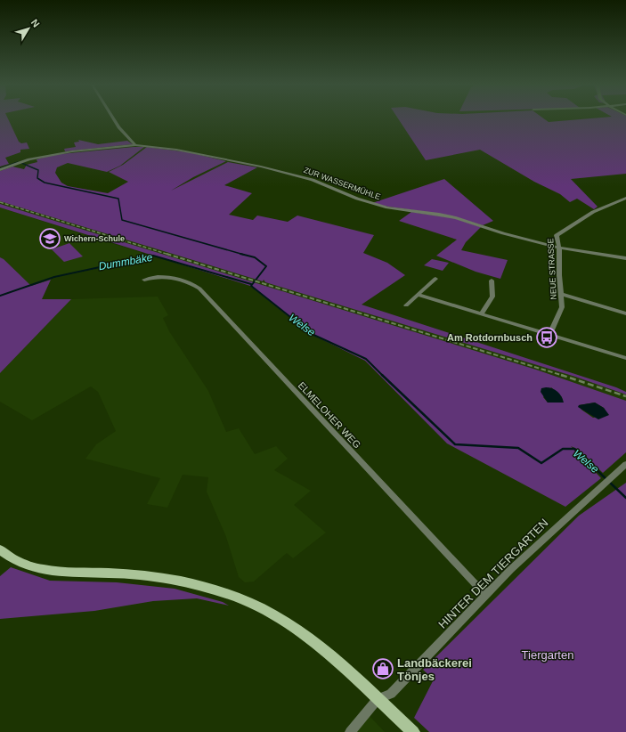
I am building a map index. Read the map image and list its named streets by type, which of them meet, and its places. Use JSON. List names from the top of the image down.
{
  "streets": {
    "street": [
      "ZUR WASSERMÜHLE",
      "NEUE STRASSE",
      "ELMELOHER WEG",
      "HINTER DEM TIERGARTEN"
    ]
  },
  "crossings": [
    ["ZUR WASSERMÜHLE", "NEUE STRASSE"],
    ["ELMELOHER WEG", "HINTER DEM TIERGARTEN"]
  ],
  "water": ["Dummbäke", "Welse"],
  "parks": ["Tiergarten"],
  "places": {
    "school or university": ["Wichern-Schule"],
    "bus stop": ["Am Rotdornbusch"],
    "shop": ["Landbäckerei Tönjes"]
  },
  "north": "top right"
}
